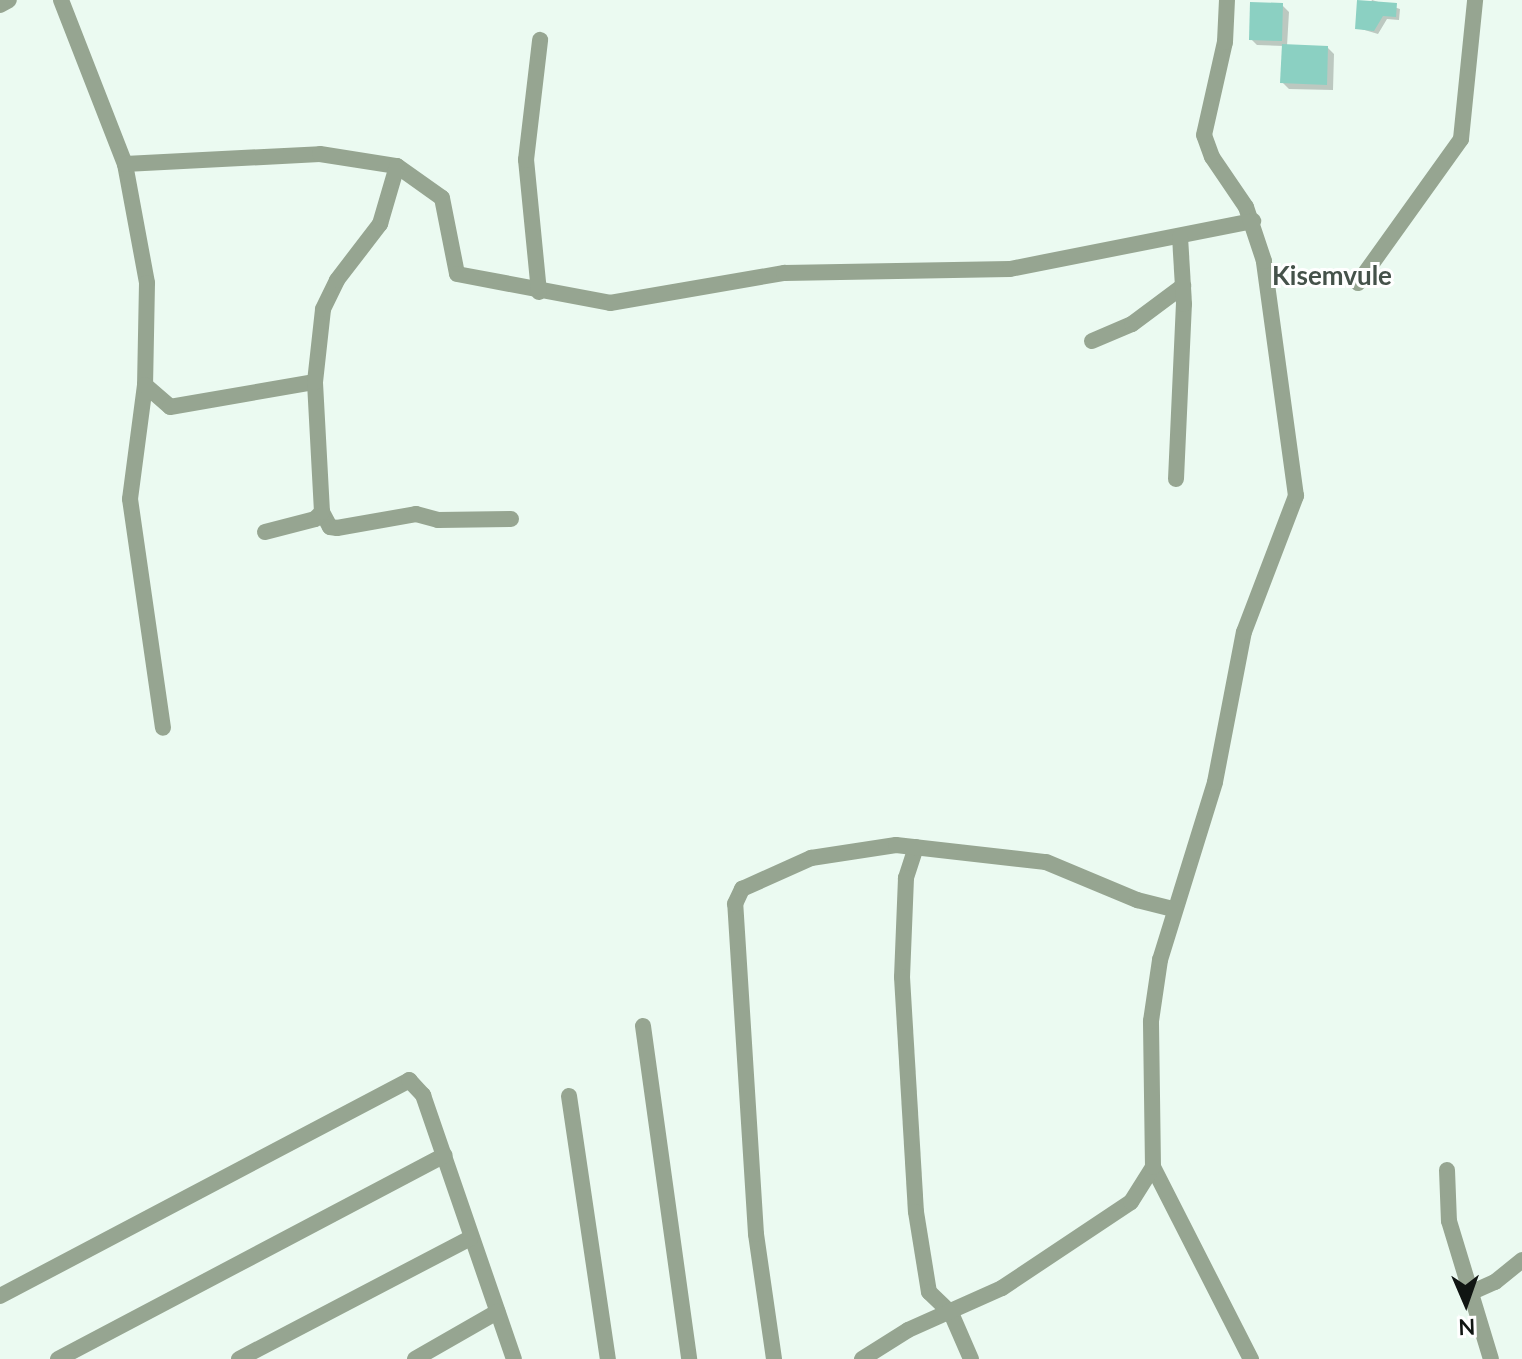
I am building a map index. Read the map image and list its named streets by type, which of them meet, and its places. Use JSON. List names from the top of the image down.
{
  "districts": ["Kisemvule"],
  "north": "bottom"
}
